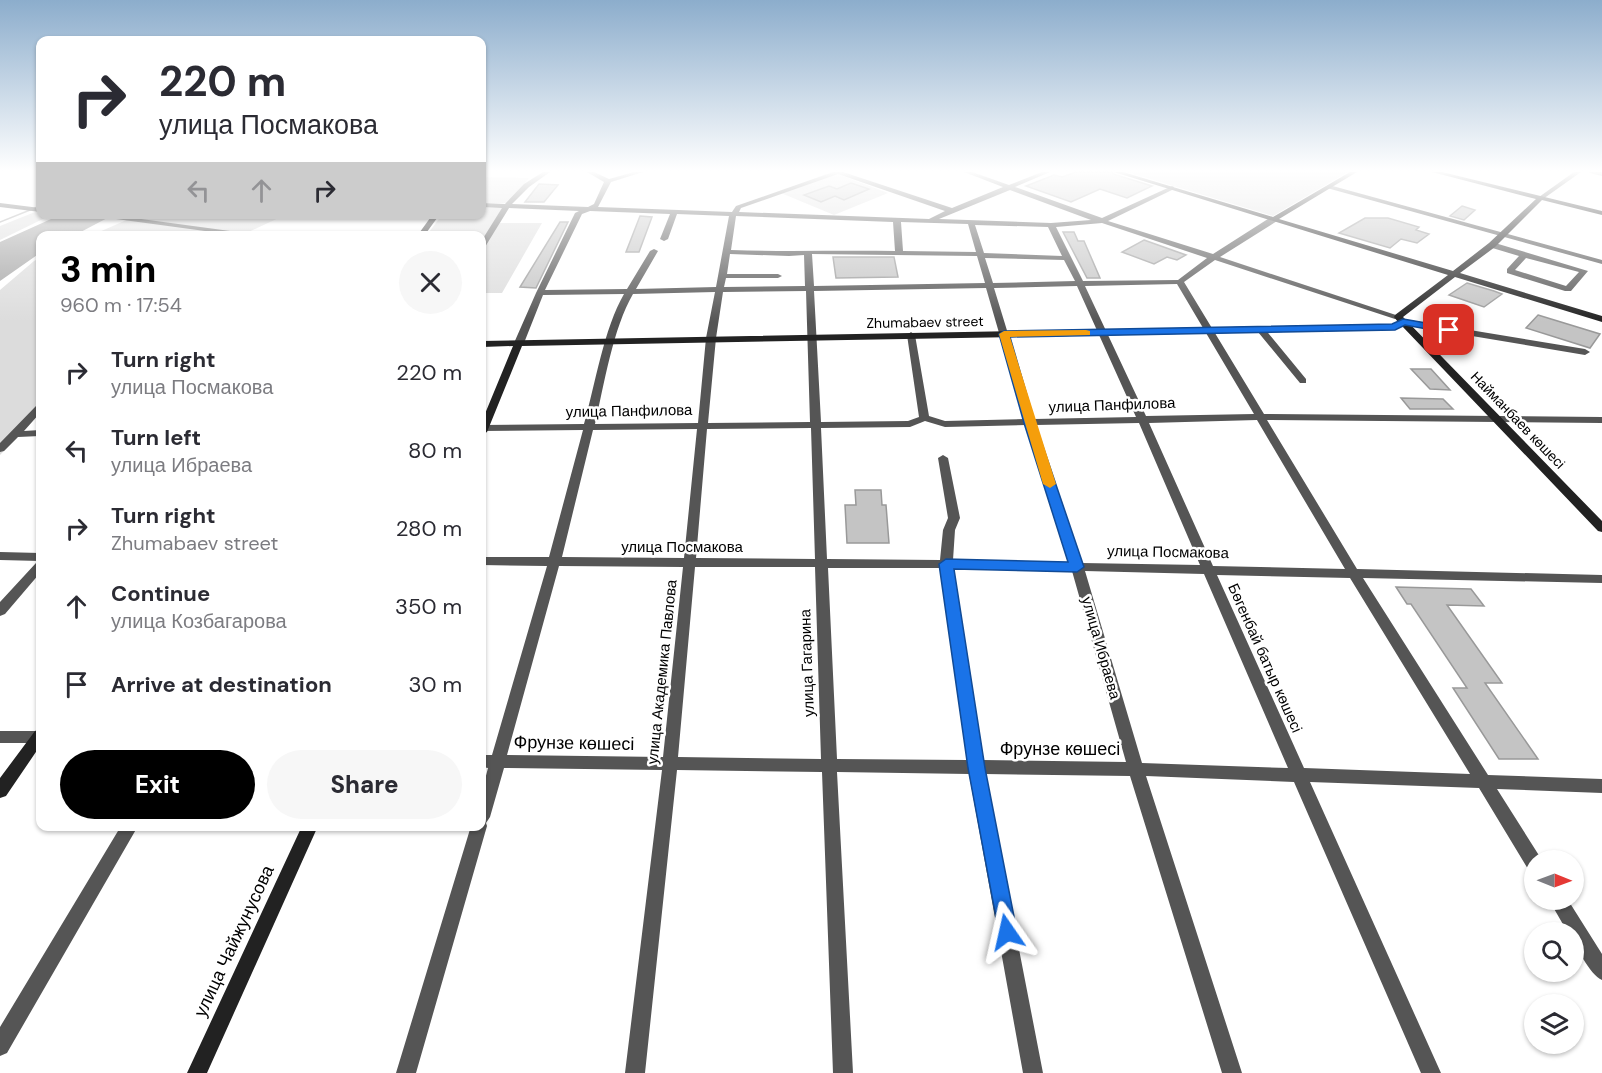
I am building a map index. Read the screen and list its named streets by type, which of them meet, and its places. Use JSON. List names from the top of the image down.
{
  "streets": {
    "street": [
      "Zhumabaev street",
      "улица Панфилова",
      "Найманбаев көшесі",
      "улица Посмакова",
      "улица Ибраева",
      "Бөгенбай батыр көшесі",
      "улица Гагарина",
      "улица Академика Павлова",
      "Фрунзе көшесі",
      "улица Чайжунусова"
    ]
  },
  "crossings": [
    ["Zhumabaev street", "Найманбаев көшесі"],
    ["Zhumabaev street", "улица Ибраева"],
    ["Zhumabaev street", "Бөгенбай батыр көшесі"],
    ["Zhumabaev street", "улица Гагарина"],
    ["Zhumabaev street", "улица Академика Павлова"],
    ["улица Панфилова", "Найманбаев көшесі"],
    ["улица Панфилова", "улица Ибраева"],
    ["улица Панфилова", "Бөгенбай батыр көшесі"],
    ["улица Панфилова", "улица Гагарина"],
    ["улица Панфилова", "улица Академика Павлова"],
    ["улица Посмакова", "улица Ибраева"],
    ["улица Посмакова", "Бөгенбай батыр көшесі"],
    ["улица Посмакова", "улица Гагарина"],
    ["улица Посмакова", "улица Академика Павлова"],
    ["улица Ибраева", "Фрунзе көшесі"],
    ["Бөгенбай батыр көшесі", "Фрунзе көшесі"],
    ["улица Гагарина", "Фрунзе көшесі"],
    ["улица Академика Павлова", "Фрунзе көшесі"]
  ],
  "north": "right",
  "page": {
    "turn": ["220 m", "улица Посмакова"],
    "heading": ["3 min", "960 m · 17:54"],
    "list": [
      {
        "name": "Turn right",
        "note": "улица Посмакова",
        "value": "220 m"
      },
      {
        "name": "Turn left",
        "note": "улица Ибраева",
        "value": "80 m"
      },
      {
        "name": "Turn right",
        "note": "Zhumabaev street",
        "value": "280 m"
      },
      {
        "name": "Continue",
        "note": "улица Козбагарова",
        "value": "350 m"
      },
      {
        "name": "Arrive at destination",
        "value": "30 m"
      }
    ],
    "buttons": ["Exit", "Share"]
  }
}
